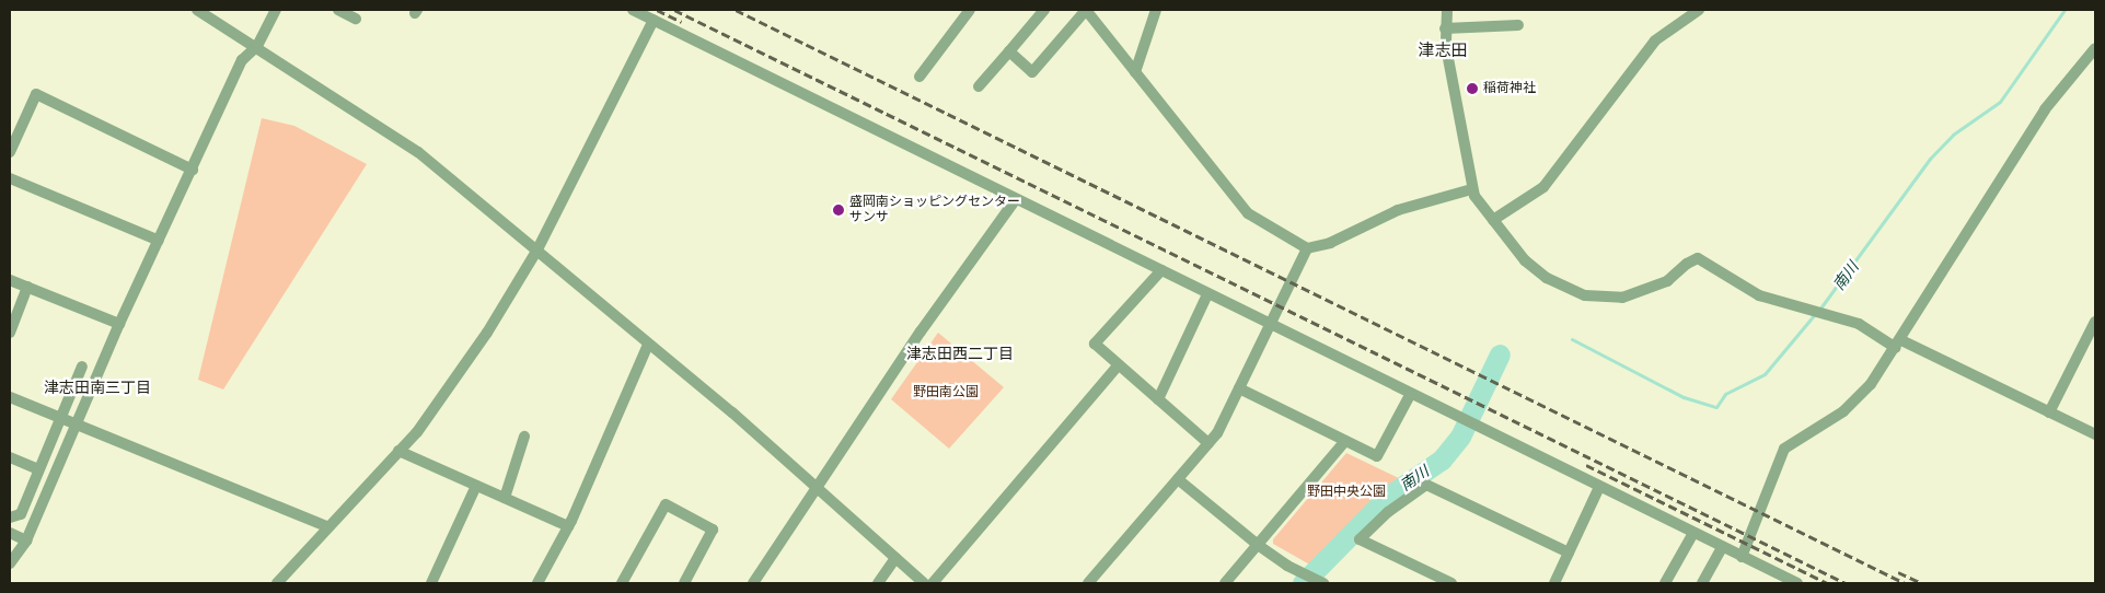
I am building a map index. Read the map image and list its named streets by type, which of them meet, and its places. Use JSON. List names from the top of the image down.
{
  "districts": ["津志田", "津志田西二丁目", "津志田南三丁目"],
  "water": ["南川"],
  "parks": ["野田南公園", "野田中央公園"],
  "places": ["稲荷神社", "盛岡南ショッピングセンター サンサ"]
}
